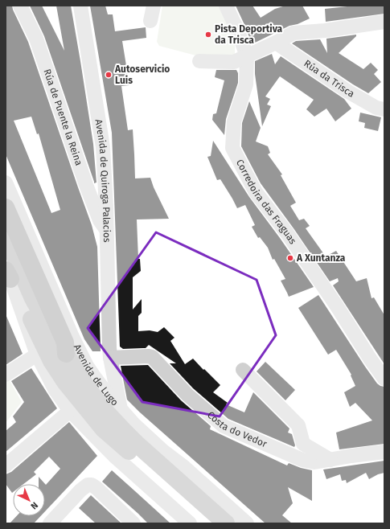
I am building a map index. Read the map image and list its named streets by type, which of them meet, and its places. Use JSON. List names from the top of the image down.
{
  "streets": {
    "main road": ["Avenida de Lugo"],
    "street": [
      "Rúa da Trisca",
      "Rúa de Puente la Reina",
      "Avenida de Quiroga Palacios",
      "Corredoira das Fraguas",
      "Costa do Vedor"
    ]
  },
  "crossings": [
    ["Rúa de Puente la Reina", "Avenida de Quiroga Palacios"],
    ["Avenida de Quiroga Palacios", "Avenida de Lugo"],
    ["Avenida de Quiroga Palacios", "Costa do Vedor"]
  ],
  "places": ["Pista Deportiva da Trisca", "Autoservicio Luis", "A Xuntanza"],
  "north": "bottom right"
}
